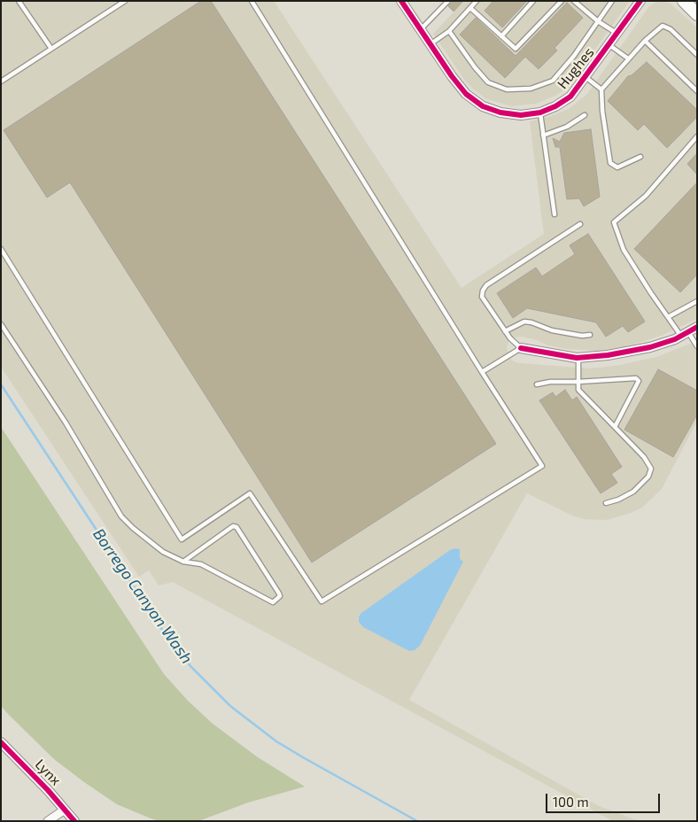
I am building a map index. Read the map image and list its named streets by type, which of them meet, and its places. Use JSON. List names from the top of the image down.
{
  "streets": {
    "street": ["Hughes", "Lynx"]
  },
  "water": ["Borrego Canyon Wash"],
  "scale_bar": "100 m"
}
